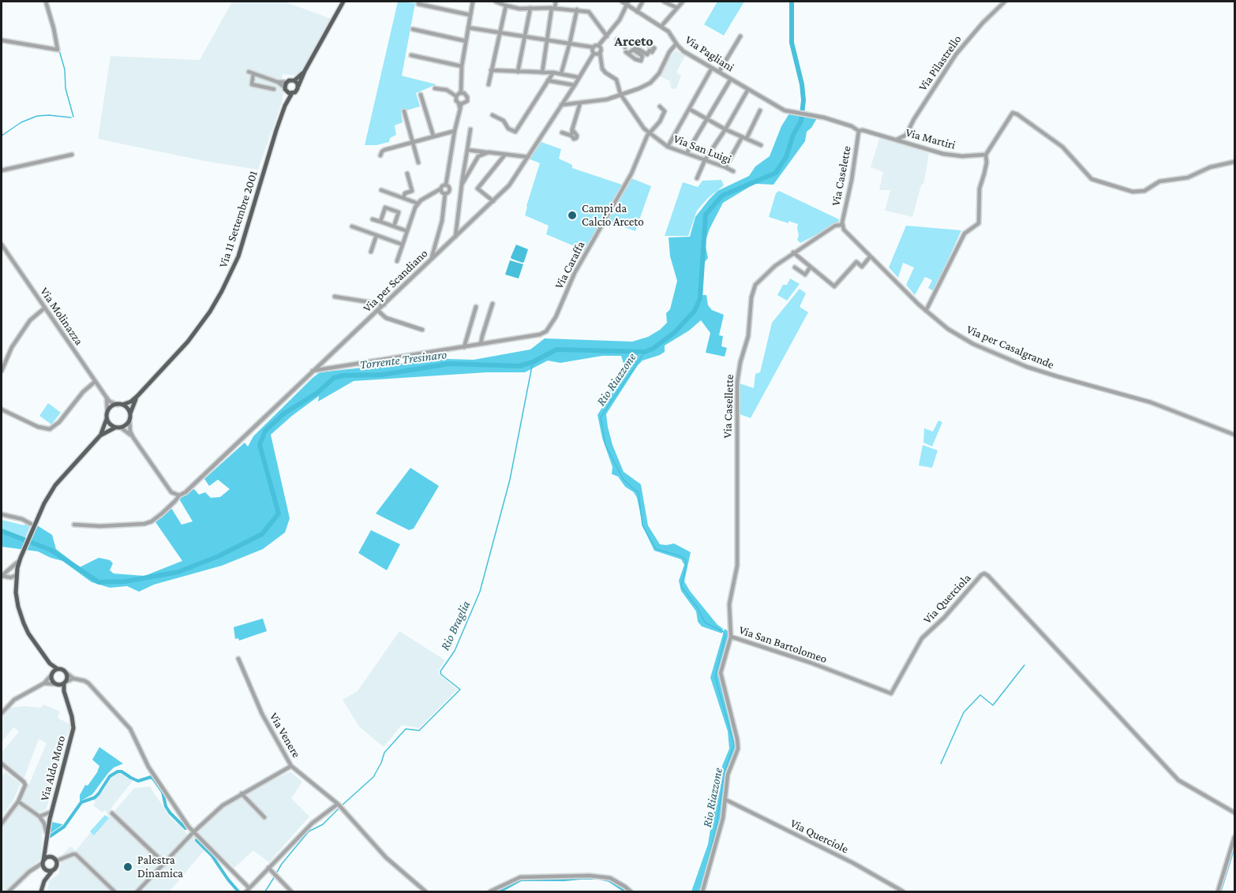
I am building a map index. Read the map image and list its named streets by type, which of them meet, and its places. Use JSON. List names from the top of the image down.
{
  "streets": {
    "main road": ["Via 11 Settembre 2001", "Via Aldo Moro"],
    "street": [
      "Via Pagliani",
      "Via Pilastrello",
      "Via Martiri",
      "Via San Luigi",
      "Via Caselette",
      "Via Caraffa",
      "Via per Scandiano",
      "Via Molinazza",
      "Via per Casalgrande",
      "Via Casellette",
      "Via Querciola",
      "Via San Bartolomeo",
      "Via Venere",
      "Via Querciole"
    ]
  },
  "crossings": [
    ["Via Pagliani", "Via Martiri"],
    ["Via Pilastrello", "Via Martiri"],
    ["Via Martiri", "Via Caselette"],
    ["Via San Luigi", "Via Caraffa"],
    ["Via San Luigi", "Via per Scandiano"],
    ["Via Caselette", "Via per Casalgrande"],
    ["Via Caselette", "Via Casellette"],
    ["Via 11 Settembre 2001", "Via Molinazza"],
    ["Via Caraffa", "Via per Scandiano"],
    ["Via per Casalgrande", "Via Casellette"],
    ["Via Casellette", "Via San Bartolomeo"],
    ["Via Querciola", "Via San Bartolomeo"],
    ["Via San Bartolomeo", "Via Querciole"]
  ],
  "districts": ["Arceto"],
  "water": ["Torrente Tresinaro", "Rio Riazzone", "Rio Braglia"],
  "places": ["Campi da Calcio Arceto", "Palestra Dinamica"]
}
